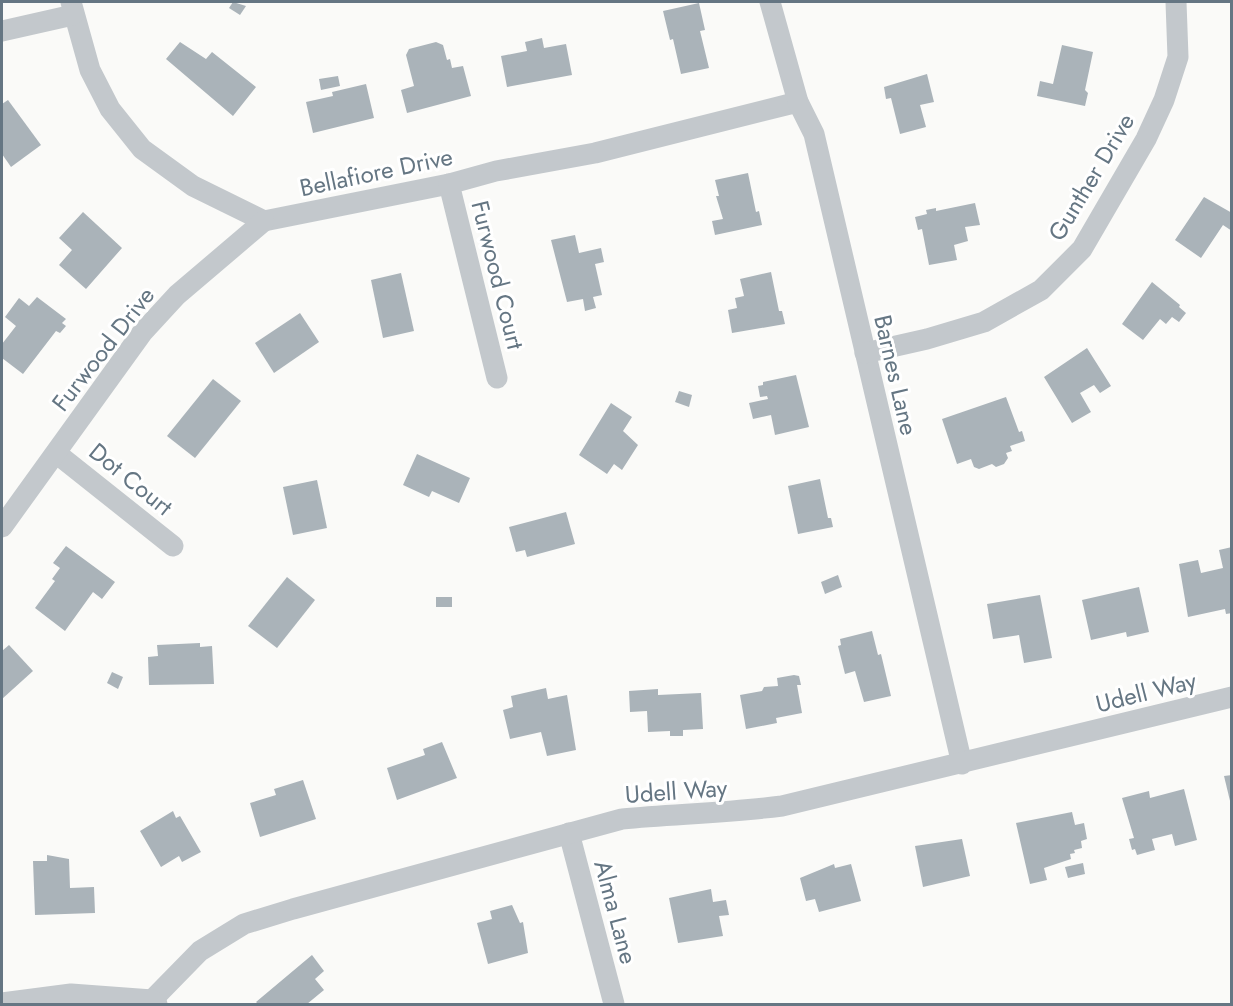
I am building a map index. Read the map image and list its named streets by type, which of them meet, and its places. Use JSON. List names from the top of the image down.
{
  "streets": {
    "street": [
      "Bellafiore Drive",
      "Gunther Drive",
      "Furwood Court",
      "Furwood Drive",
      "Barnes Lane",
      "Dot Court",
      "Udell Way",
      "Alma Lane"
    ]
  },
  "crossings": [
    ["Bellafiore Drive", "Furwood Court"],
    ["Bellafiore Drive", "Furwood Drive"],
    ["Bellafiore Drive", "Barnes Lane"],
    ["Gunther Drive", "Barnes Lane"],
    ["Furwood Drive", "Dot Court"],
    ["Barnes Lane", "Udell Way"],
    ["Udell Way", "Alma Lane"]
  ]
}
